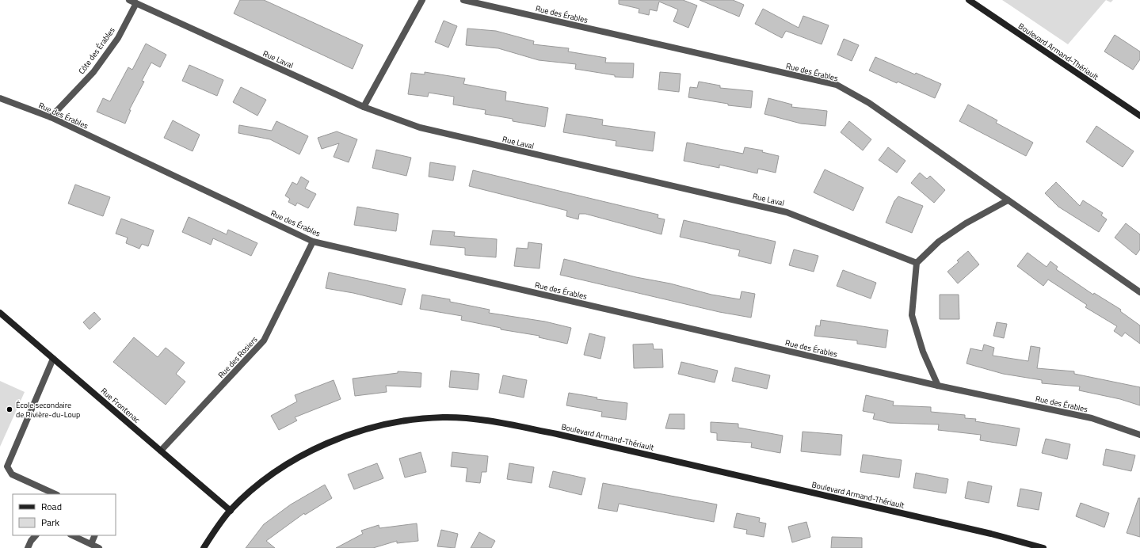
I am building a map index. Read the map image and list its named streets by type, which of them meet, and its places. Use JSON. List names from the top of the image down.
{
  "streets": {
    "street": [
      "Rue des Érables",
      "Côte des Érables",
      "Boulevard Armand-Thériault",
      "Rue Laval",
      "Rue des Rosiers",
      "Rue Frontenac"
    ]
  },
  "crossings": [
    ["Rue des Érables", "Côte des Érables"],
    ["Rue des Érables", "Rue des Rosiers"],
    ["Côte des Érables", "Rue Laval"],
    ["Boulevard Armand-Thériault", "Rue Frontenac"],
    ["Rue des Rosiers", "Rue Frontenac"]
  ],
  "places": ["École secondaire de Rivière-du-Loup"],
  "legend": ["Road", "Park"]
}
